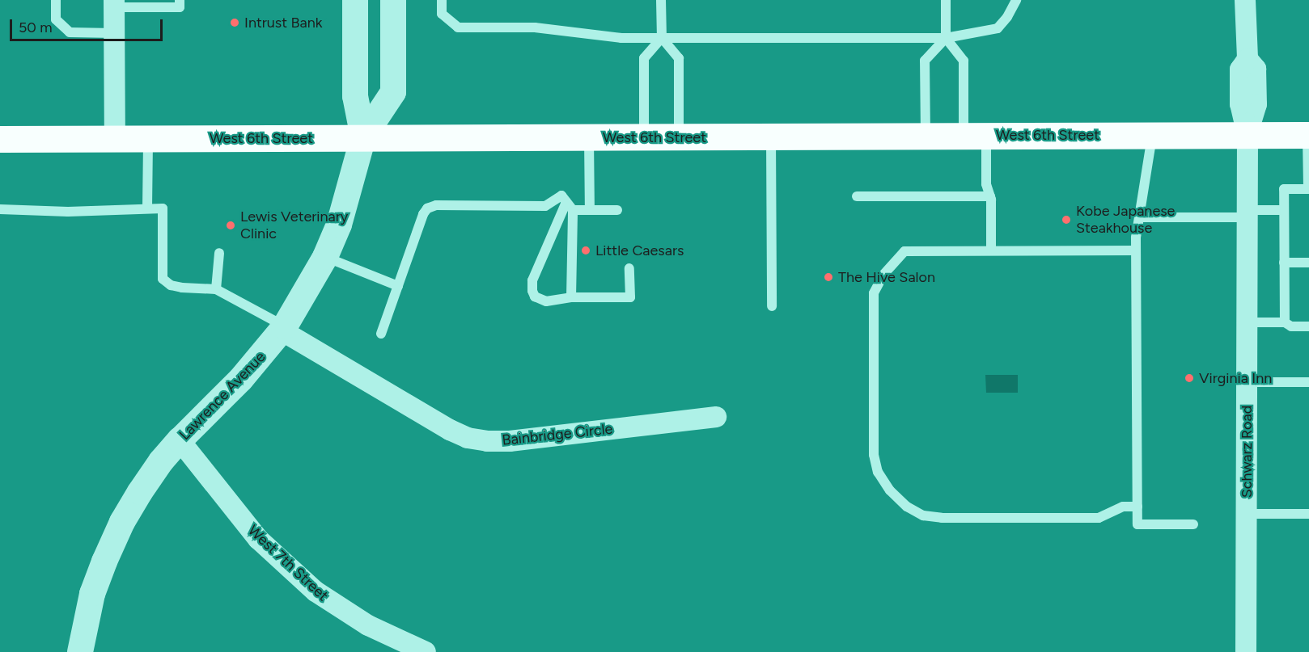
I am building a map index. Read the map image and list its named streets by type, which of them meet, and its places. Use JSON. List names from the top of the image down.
{
  "streets": {
    "main road": ["West 6th Street"],
    "street": [
      "Lawrence Avenue",
      "Bainbridge Circle",
      "Schwarz Road",
      "West 7th Street"
    ]
  },
  "crossings": [
    ["West 6th Street", "Lawrence Avenue"],
    ["West 6th Street", "Schwarz Road"],
    ["Lawrence Avenue", "Bainbridge Circle"],
    ["Lawrence Avenue", "West 7th Street"]
  ],
  "places": [
    "Intrust Bank",
    "Kobe Japanese Steakhouse",
    "Lewis Veterinary Clinic",
    "Little Caesars",
    "The Hive Salon",
    "Virginia Inn"
  ],
  "scale_bar": "50 m"
}
